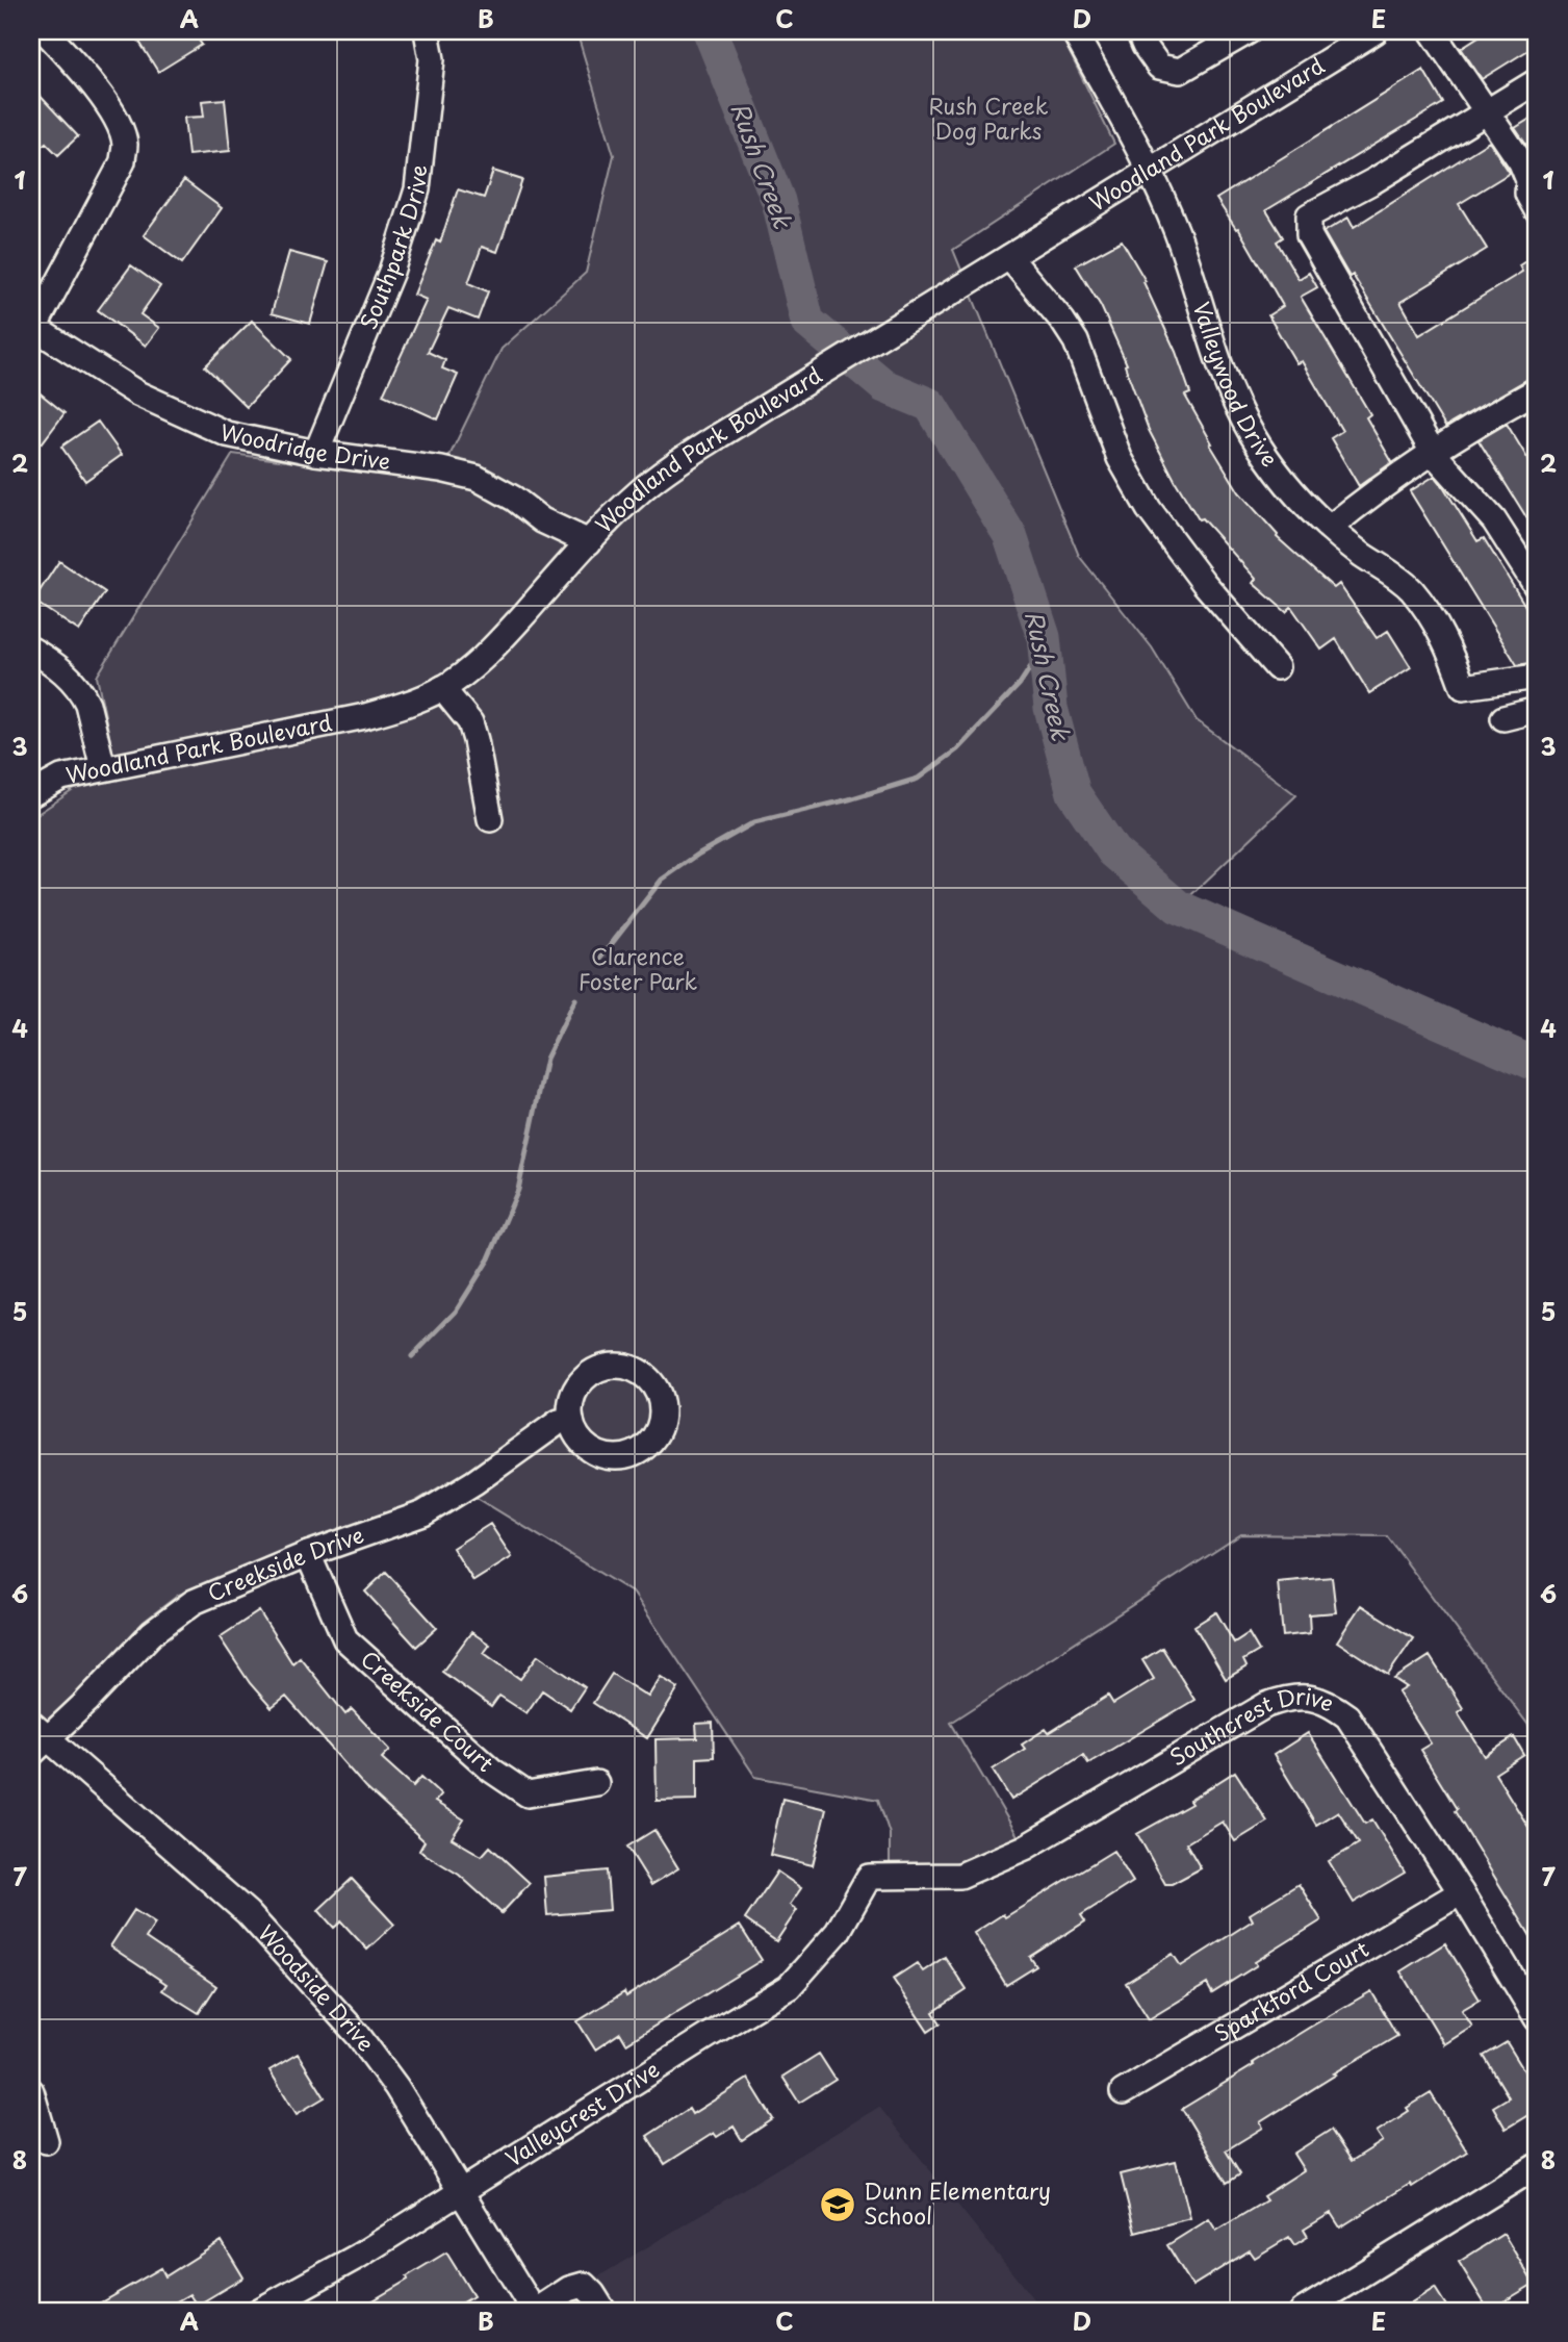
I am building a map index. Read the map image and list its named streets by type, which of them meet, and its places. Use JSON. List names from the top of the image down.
{
  "streets": {
    "street": [
      "Woodland Park Boulevard",
      "Southpark Drive",
      "Valleywood Drive",
      "Woodridge Drive",
      "Creekside Drive",
      "Creekside Court",
      "Southcrest Drive",
      "Woodside Drive",
      "Sparkford Court",
      "Valleycrest Drive"
    ]
  },
  "crossings": [
    ["Woodland Park Boulevard", "Valleywood Drive"],
    ["Woodland Park Boulevard", "Woodridge Drive"],
    ["Southpark Drive", "Woodridge Drive"],
    ["Creekside Drive", "Creekside Court"],
    ["Creekside Drive", "Woodside Drive"],
    ["Southcrest Drive", "Sparkford Court"],
    ["Southcrest Drive", "Valleycrest Drive"],
    ["Woodside Drive", "Valleycrest Drive"]
  ],
  "water": ["Rush Creek"],
  "parks": ["Rush Creek Dog Parks", "Clarence Foster Park"],
  "places": {
    "school or university": ["Dunn Elementary School"]
  },
  "grid": {
    "columns": [
      "A",
      "B",
      "C",
      "D",
      "E"
    ],
    "rows": [
      "1",
      "2",
      "3",
      "4",
      "5",
      "6",
      "7",
      "8"
    ]
  }
}
